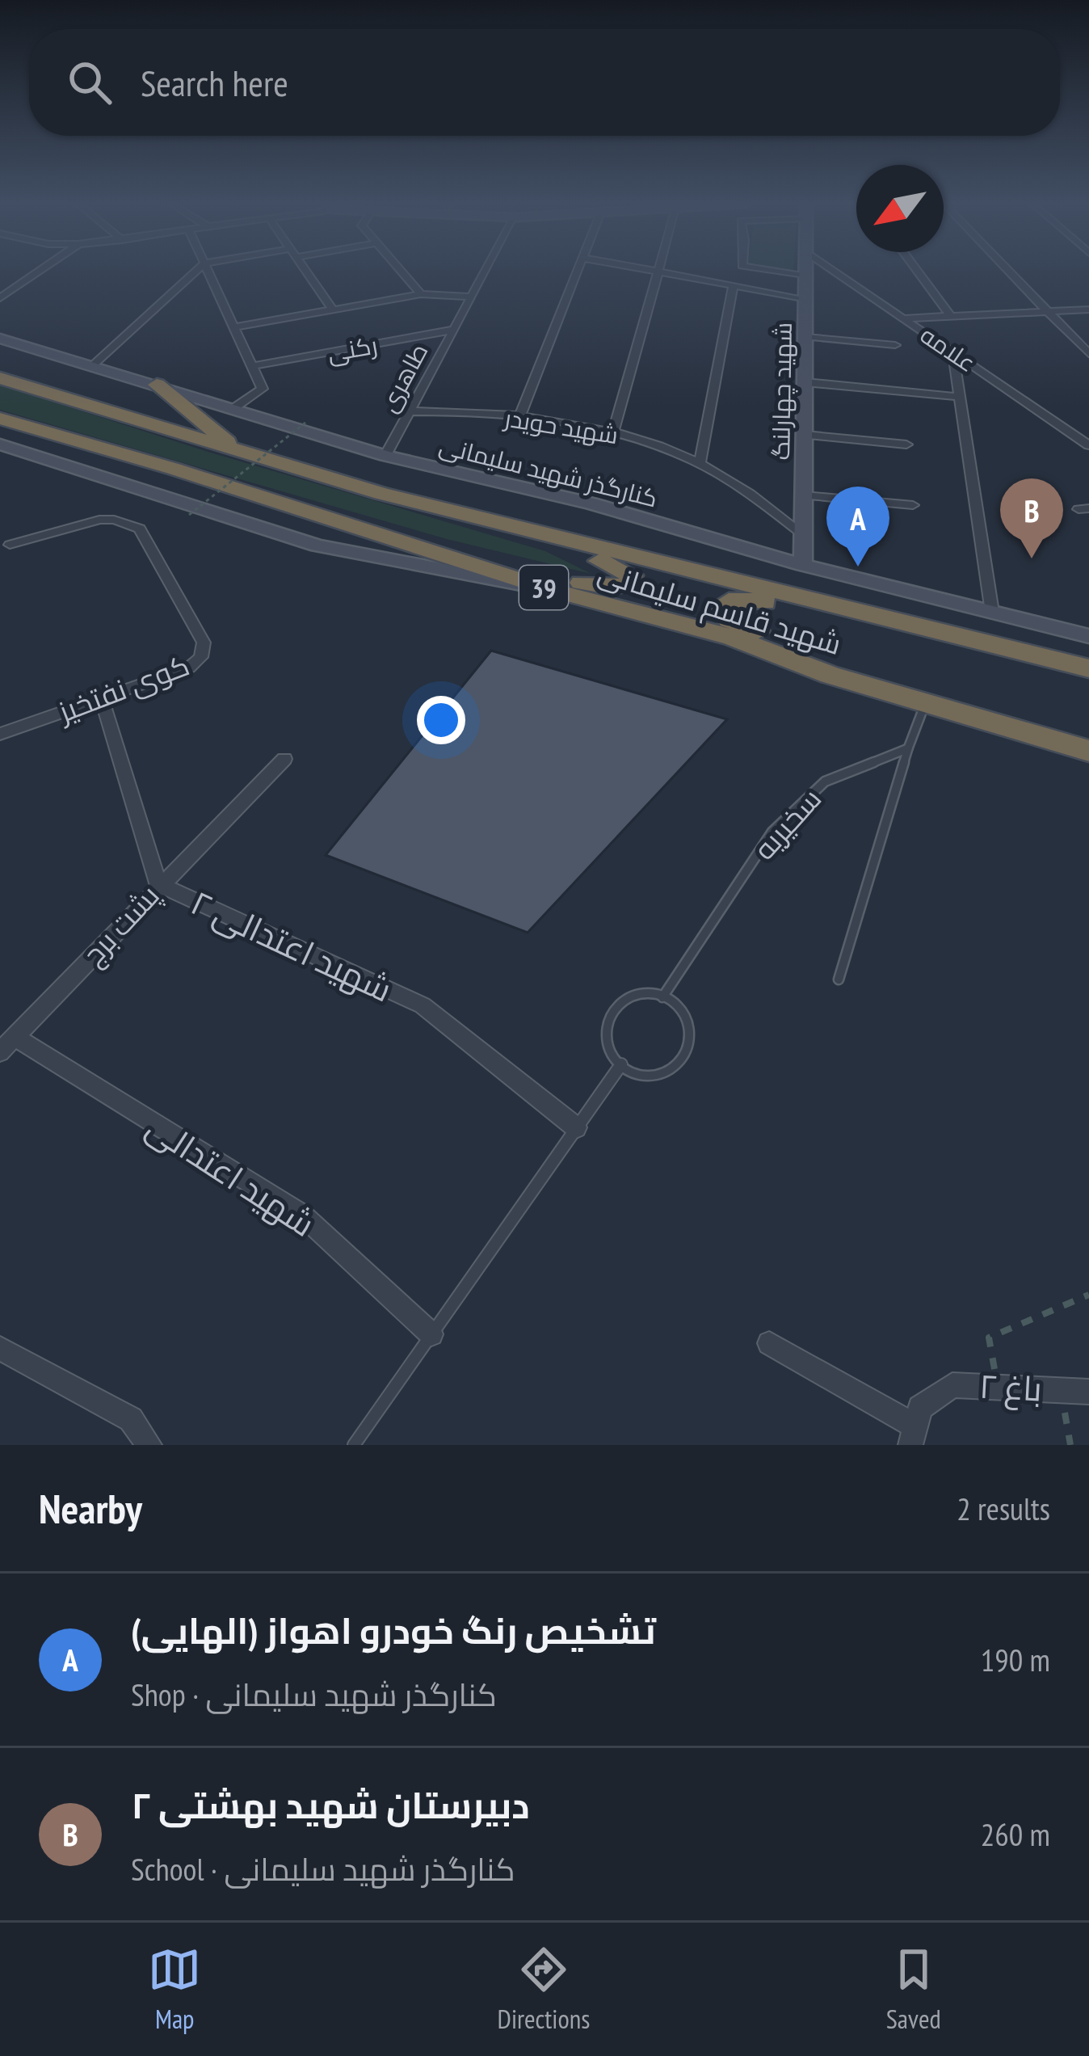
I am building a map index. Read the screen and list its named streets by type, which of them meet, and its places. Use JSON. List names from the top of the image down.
{
  "streets": {
    "highway": ["39", "شهید قاسم سلیمانی"],
    "street": [
      "رکنی",
      "علامه",
      "طاهری",
      "شهید چهارلنگ",
      "شهید حویدر",
      "کنارگذر شهید سلیمانی",
      "کوی نفتخیز",
      "پشت برج",
      "شهید اعتدالی ۲",
      "شهید اعتدالی",
      "باغ ۲"
    ],
    "lane": ["سخیریه"]
  },
  "crossings": [
    ["رکنی", "طاهری"],
    ["طاهری", "شهید حویدر"],
    ["طاهری", "کنارگذر شهید سلیمانی"],
    ["شهید چهارلنگ", "شهید حویدر"],
    ["شهید چهارلنگ", "کنارگذر شهید سلیمانی"],
    ["کوی نفتخیز", "شهید اعتدالی ۲"],
    ["پشت برج", "شهید اعتدالی ۲"],
    ["پشت برج", "شهید اعتدالی"]
  ],
  "north": "bottom left",
  "page": {
    "search": "Search here",
    "pins": ["B", "A"],
    "heading": ["Nearby", "2 results"],
    "list": [
      {
        "mark": "A",
        "name": "تشخیص رنگ خودرو اهواز (الهایی)",
        "note": "Shop · کنارگذر شهید سلیمانی",
        "value": "190 m"
      },
      {
        "mark": "B",
        "name": "دبیرستان شهید بهشتی ۲",
        "note": "School · کنارگذر شهید سلیمانی",
        "value": "260 m"
      }
    ],
    "nav": ["Map", "Directions", "Saved"]
  }
}
